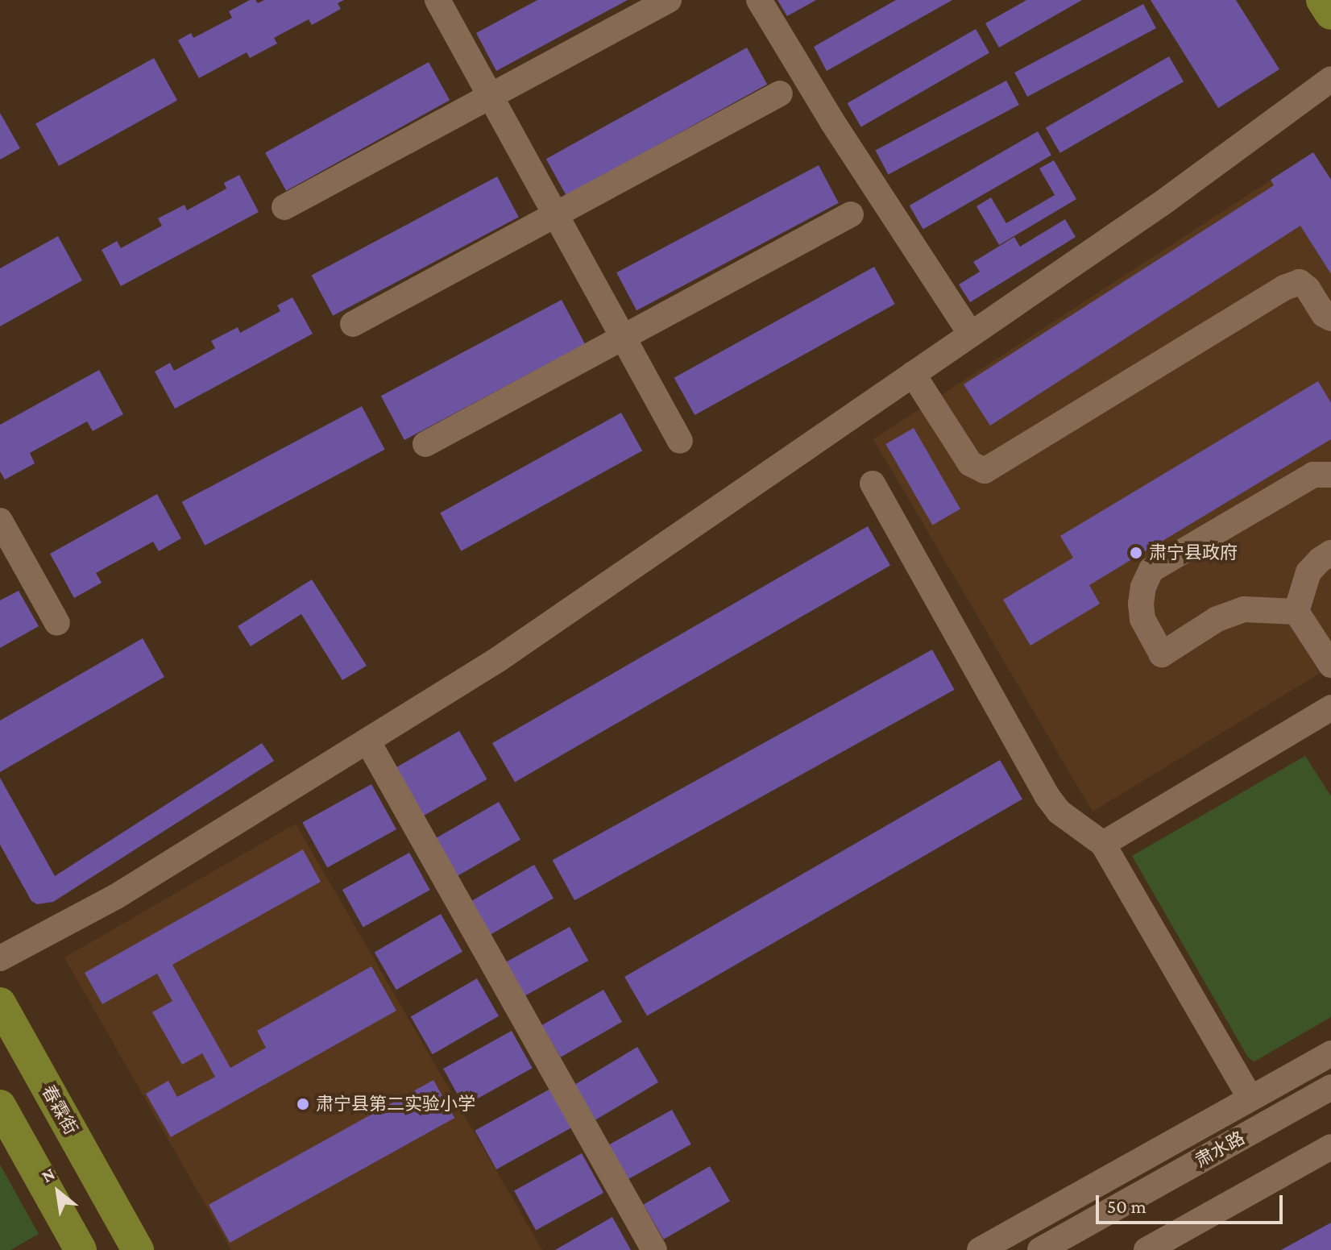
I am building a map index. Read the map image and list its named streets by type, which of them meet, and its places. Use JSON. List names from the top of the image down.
{
  "streets": {
    "main road": ["春霖街"],
    "street": ["肃水路"]
  },
  "places": ["肃宁县政府", "肃宁县第二实验小学"],
  "scale_bar": "50 m",
  "north": "top left"
}
